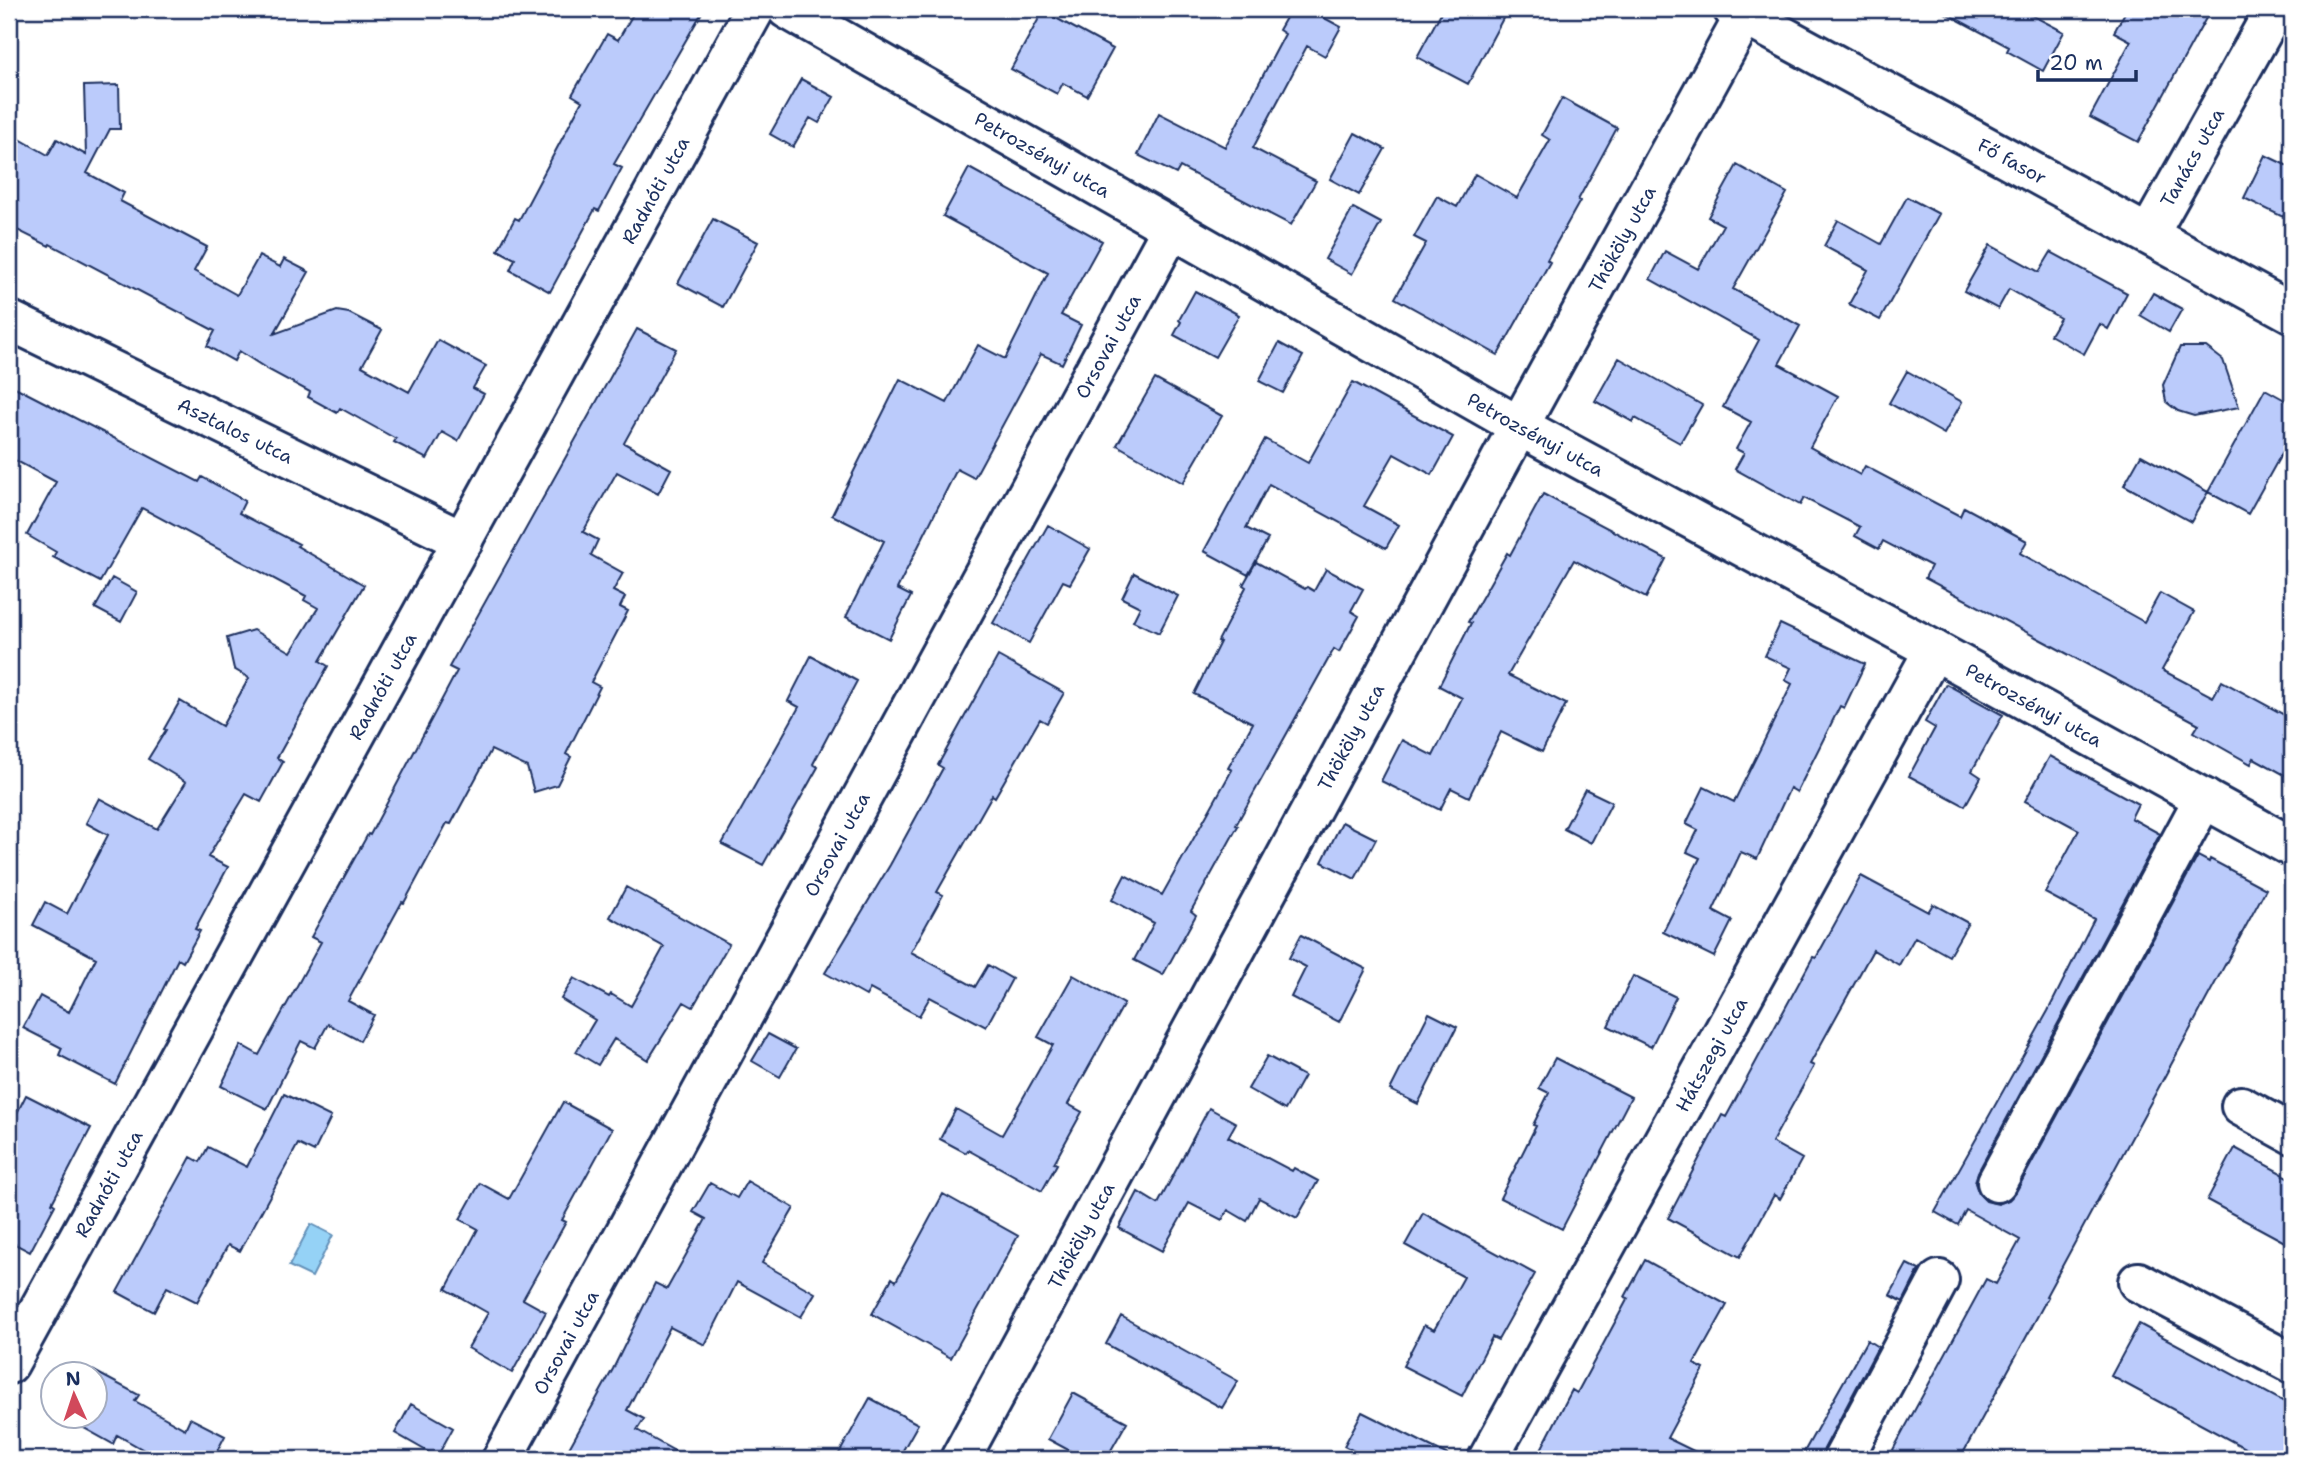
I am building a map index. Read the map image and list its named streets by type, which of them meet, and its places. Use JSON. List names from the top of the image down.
{
  "streets": {
    "street": [
      "Petrozsényi utca",
      "Tanács utca",
      "Fő fasor",
      "Radnóti utca",
      "Thököly utca",
      "Orsovai utca",
      "Asztalos utca",
      "Hátszegi utca"
    ]
  },
  "crossings": [
    ["Petrozsényi utca", "Thököly utca"],
    ["Petrozsényi utca", "Orsovai utca"],
    ["Petrozsényi utca", "Hátszegi utca"],
    ["Tanács utca", "Fő fasor"],
    ["Fő fasor", "Thököly utca"],
    ["Radnóti utca", "Asztalos utca"]
  ],
  "scale_bar": "20 m",
  "north": "top"
}
